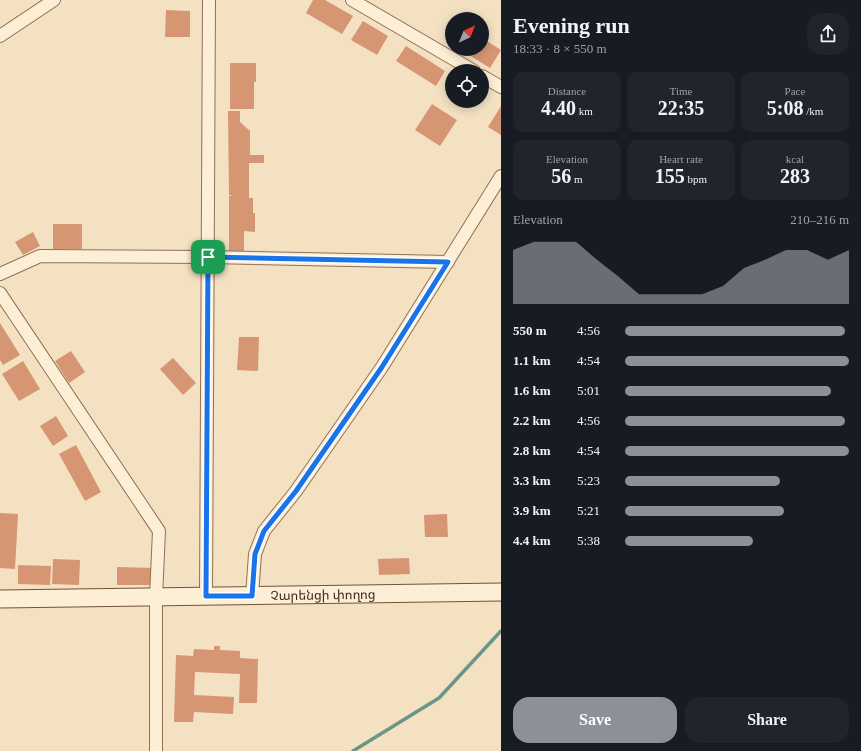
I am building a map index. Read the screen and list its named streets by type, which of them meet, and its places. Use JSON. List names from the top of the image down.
{
  "streets": {
    "main road": ["Չարենցի փողոց"]
  },
  "north": "top right",
  "page": {
    "heading": ["Evening run", "18:33 · 8 × 550 m"],
    "stats": [
      ["Distance", "4.40 km"],
      ["Time", "22:35"],
      ["Pace", "5:08 /km"],
      ["Elevation", "56 m"],
      ["Heart rate", "155 bpm"],
      ["kcal", "283"]
    ],
    "chart": ["Elevation", "210–216 m"],
    "list": [
      {
        "name": "550 m",
        "note": "4:56"
      },
      {
        "name": "1.1 km",
        "note": "4:54"
      },
      {
        "name": "1.6 km",
        "note": "5:01"
      },
      {
        "name": "2.2 km",
        "note": "4:56"
      },
      {
        "name": "2.8 km",
        "note": "4:54"
      },
      {
        "name": "3.3 km",
        "note": "5:23"
      },
      {
        "name": "3.9 km",
        "note": "5:21"
      },
      {
        "name": "4.4 km",
        "note": "5:38"
      }
    ],
    "buttons": ["Save", "Share"]
  }
}
